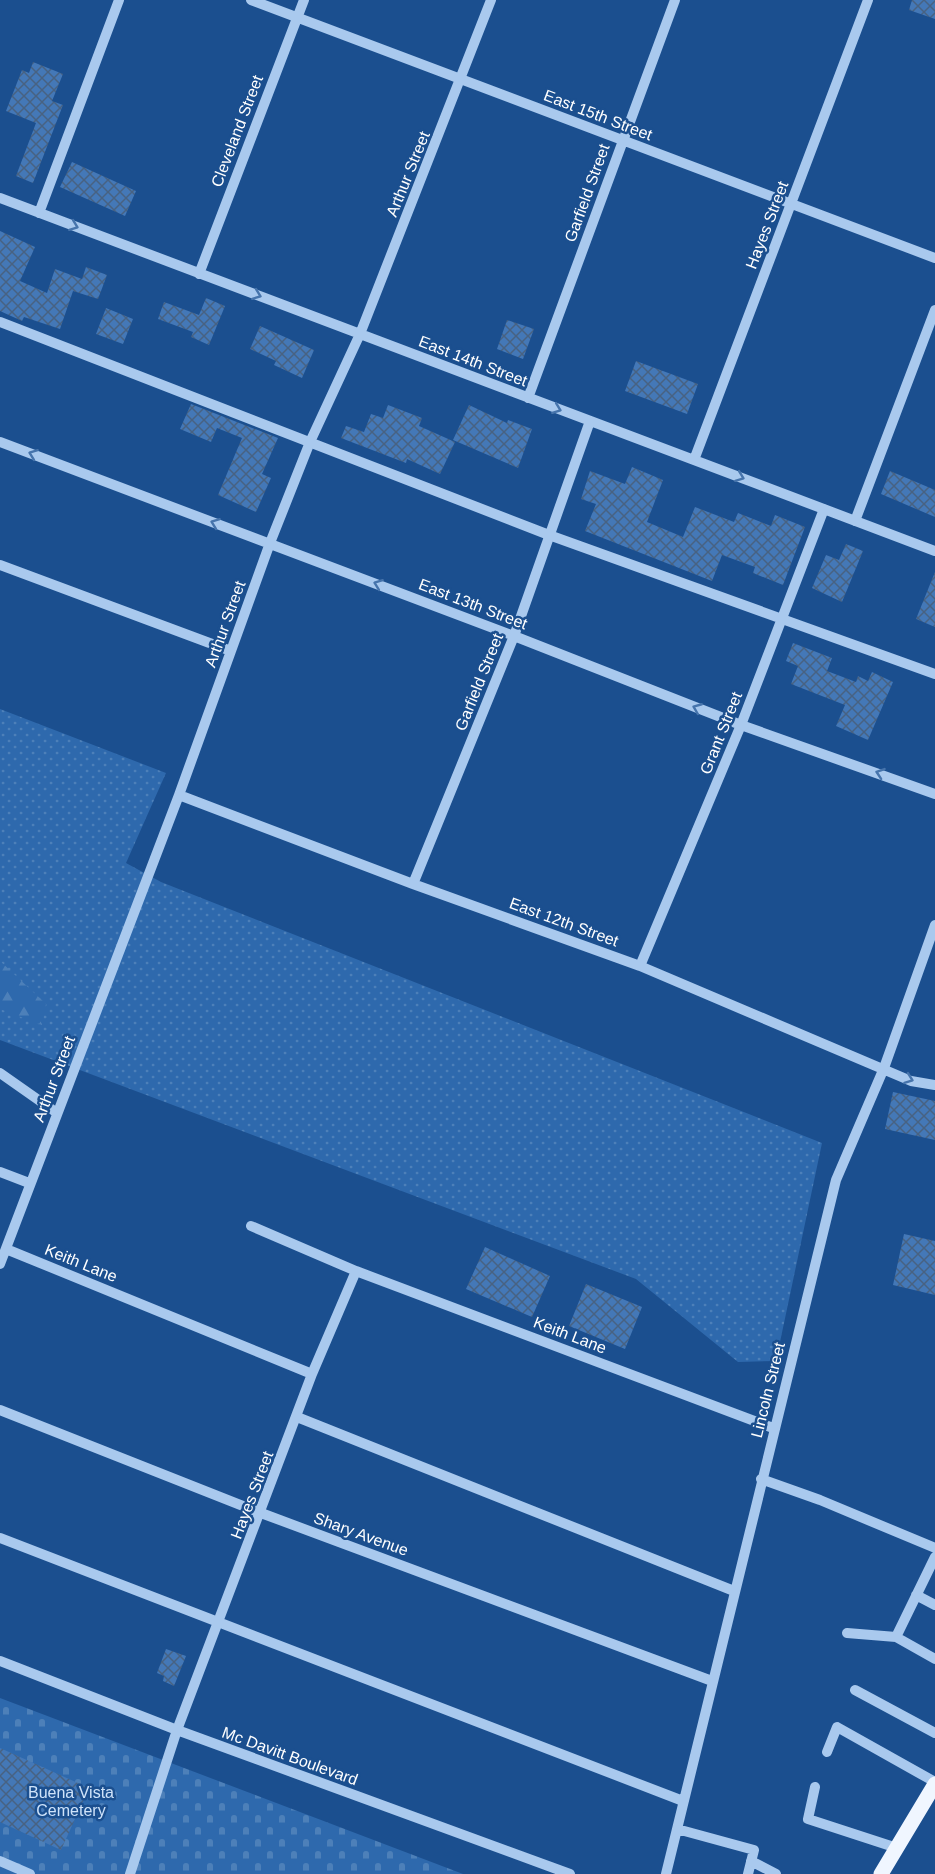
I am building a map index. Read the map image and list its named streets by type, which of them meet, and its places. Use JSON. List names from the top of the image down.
{
  "streets": {
    "street": [
      "East 15th Street",
      "Cleveland Street",
      "Arthur Street",
      "Garfield Street",
      "Hayes Street",
      "East 14th Street",
      "East 13th Street",
      "Grant Street",
      "East 12th Street",
      "Keith Lane",
      "Lincoln Street",
      "Shary Avenue",
      "Mc Davitt Boulevard"
    ]
  },
  "crossings": [
    ["East 15th Street", "Cleveland Street"],
    ["East 15th Street", "Arthur Street"],
    ["East 15th Street", "Garfield Street"],
    ["East 15th Street", "Hayes Street"],
    ["Cleveland Street", "East 14th Street"],
    ["Arthur Street", "East 14th Street"],
    ["Arthur Street", "East 13th Street"],
    ["Arthur Street", "East 12th Street"],
    ["Arthur Street", "Keith Lane"],
    ["Garfield Street", "East 14th Street"],
    ["Garfield Street", "East 13th Street"],
    ["Garfield Street", "East 12th Street"],
    ["Hayes Street", "East 14th Street"],
    ["Hayes Street", "Keith Lane"],
    ["Hayes Street", "Shary Avenue"],
    ["Hayes Street", "Mc Davitt Boulevard"],
    ["East 14th Street", "Grant Street"],
    ["East 13th Street", "Grant Street"],
    ["Grant Street", "East 12th Street"],
    ["East 12th Street", "Lincoln Street"],
    ["Keith Lane", "Lincoln Street"],
    ["Lincoln Street", "Shary Avenue"]
  ],
  "one_way": ["East 14th Street", "East 13th Street"],
  "parks": ["Buena Vista Cemetery"]
}
